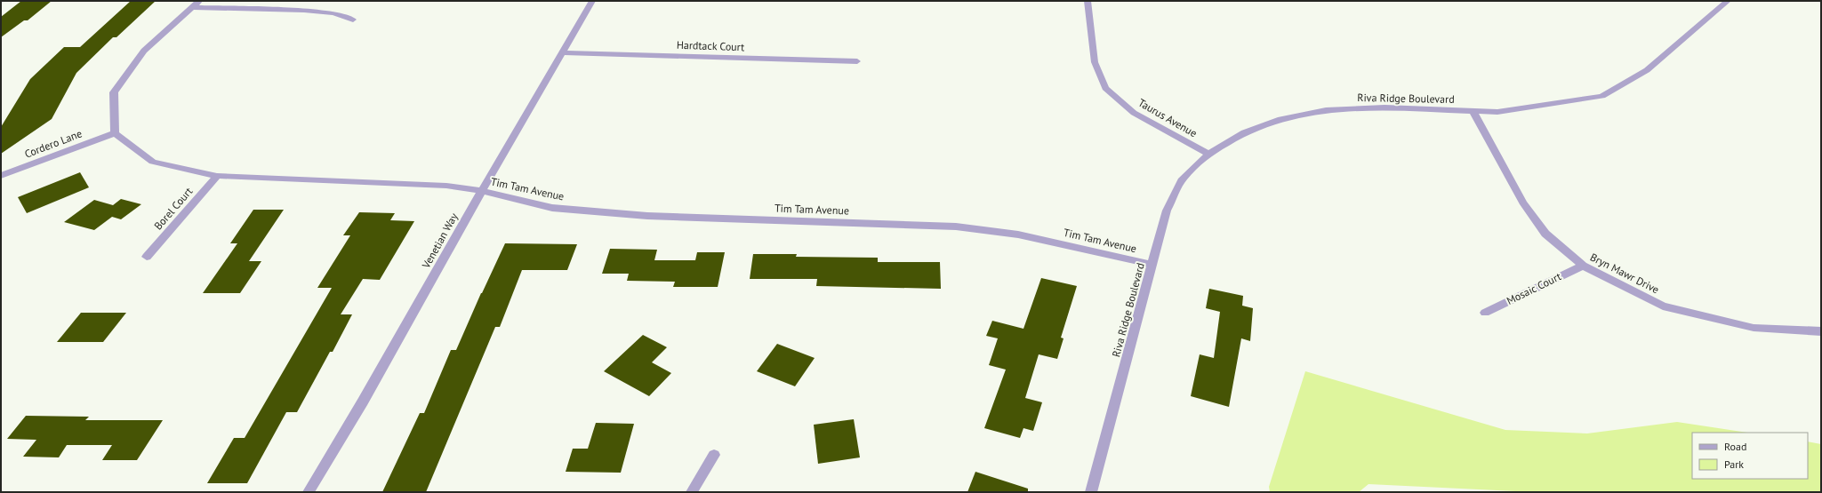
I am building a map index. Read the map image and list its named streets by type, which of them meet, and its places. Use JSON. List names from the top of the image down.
{
  "streets": {
    "street": [
      "Hardtack Court",
      "Riva Ridge Boulevard",
      "Taurus Avenue",
      "Cordero Lane",
      "Tim Tam Avenue",
      "Borel Court",
      "Venetian Way",
      "Bryn Mawr Drive",
      "Mosaic Court"
    ]
  },
  "crossings": [
    ["Hardtack Court", "Venetian Way"],
    ["Riva Ridge Boulevard", "Taurus Avenue"],
    ["Riva Ridge Boulevard", "Tim Tam Avenue"],
    ["Riva Ridge Boulevard", "Bryn Mawr Drive"],
    ["Cordero Lane", "Tim Tam Avenue"],
    ["Tim Tam Avenue", "Borel Court"],
    ["Tim Tam Avenue", "Venetian Way"],
    ["Bryn Mawr Drive", "Mosaic Court"]
  ],
  "legend": ["Road", "Park"]
}
